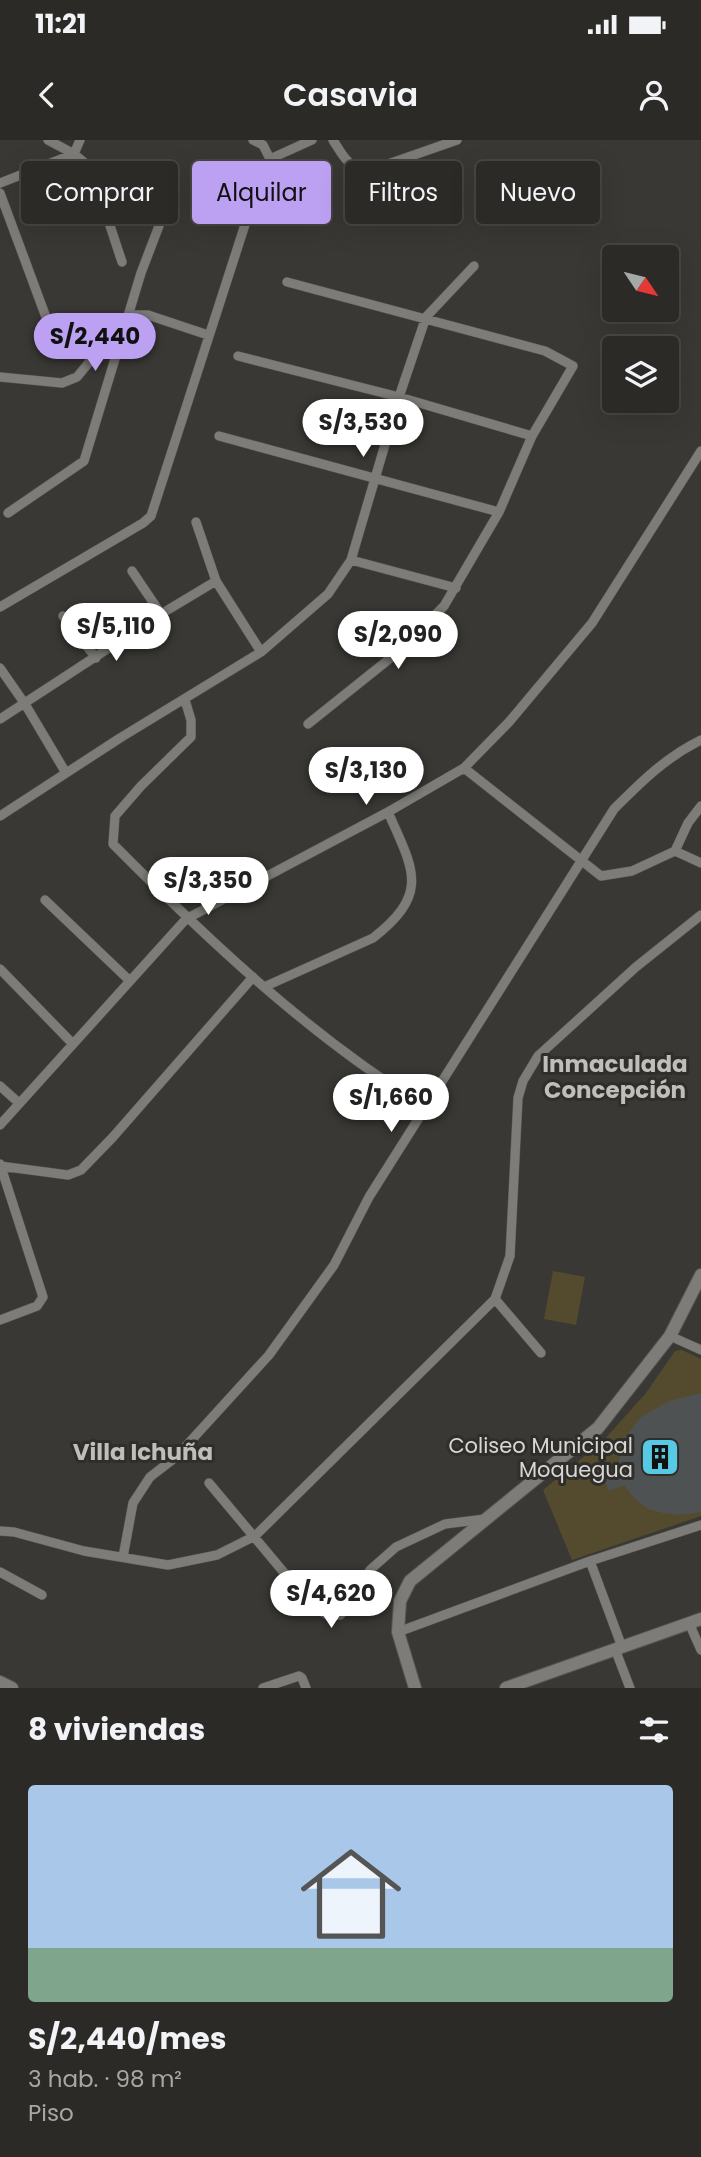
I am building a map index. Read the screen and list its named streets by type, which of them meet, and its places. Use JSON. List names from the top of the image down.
{
  "districts": ["Inmaculada Concepción", "Villa Ichuña"],
  "places": {
    "building": ["Coliseo Municipal Moquegua"]
  },
  "north": "bottom right",
  "page": {
    "status": "11:21",
    "header": "Casavia",
    "chip": [
      "Comprar",
      "Alquilar",
      "Filtros",
      "Nuevo"
    ],
    "price": [
      "S/2,440",
      "S/3,530",
      "S/5,110",
      "S/2,090",
      "S/3,130",
      "S/3,350",
      "S/1,660",
      "S/4,620"
    ],
    "heading": "8 viviendas",
    "list": [
      {
        "name": "S/2,440/mes",
        "note": "3 hab. · 98 m² · Piso"
      }
    ]
  }
}
